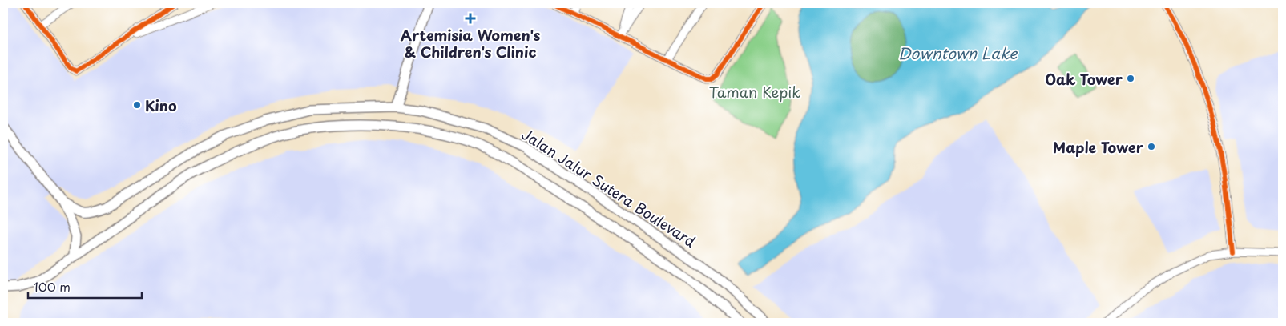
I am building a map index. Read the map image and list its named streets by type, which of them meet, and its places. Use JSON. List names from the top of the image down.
{
  "streets": {
    "main road": ["Jalan Jalur Sutera Boulevard"]
  },
  "water": ["Downtown Lake"],
  "parks": ["Taman Kepik"],
  "places": {
    "health": ["Artemisia Women's & Children's Clinic"],
    "other": ["Oak Tower", "Kino", "Maple Tower"]
  },
  "scale_bar": "100 m"
}
